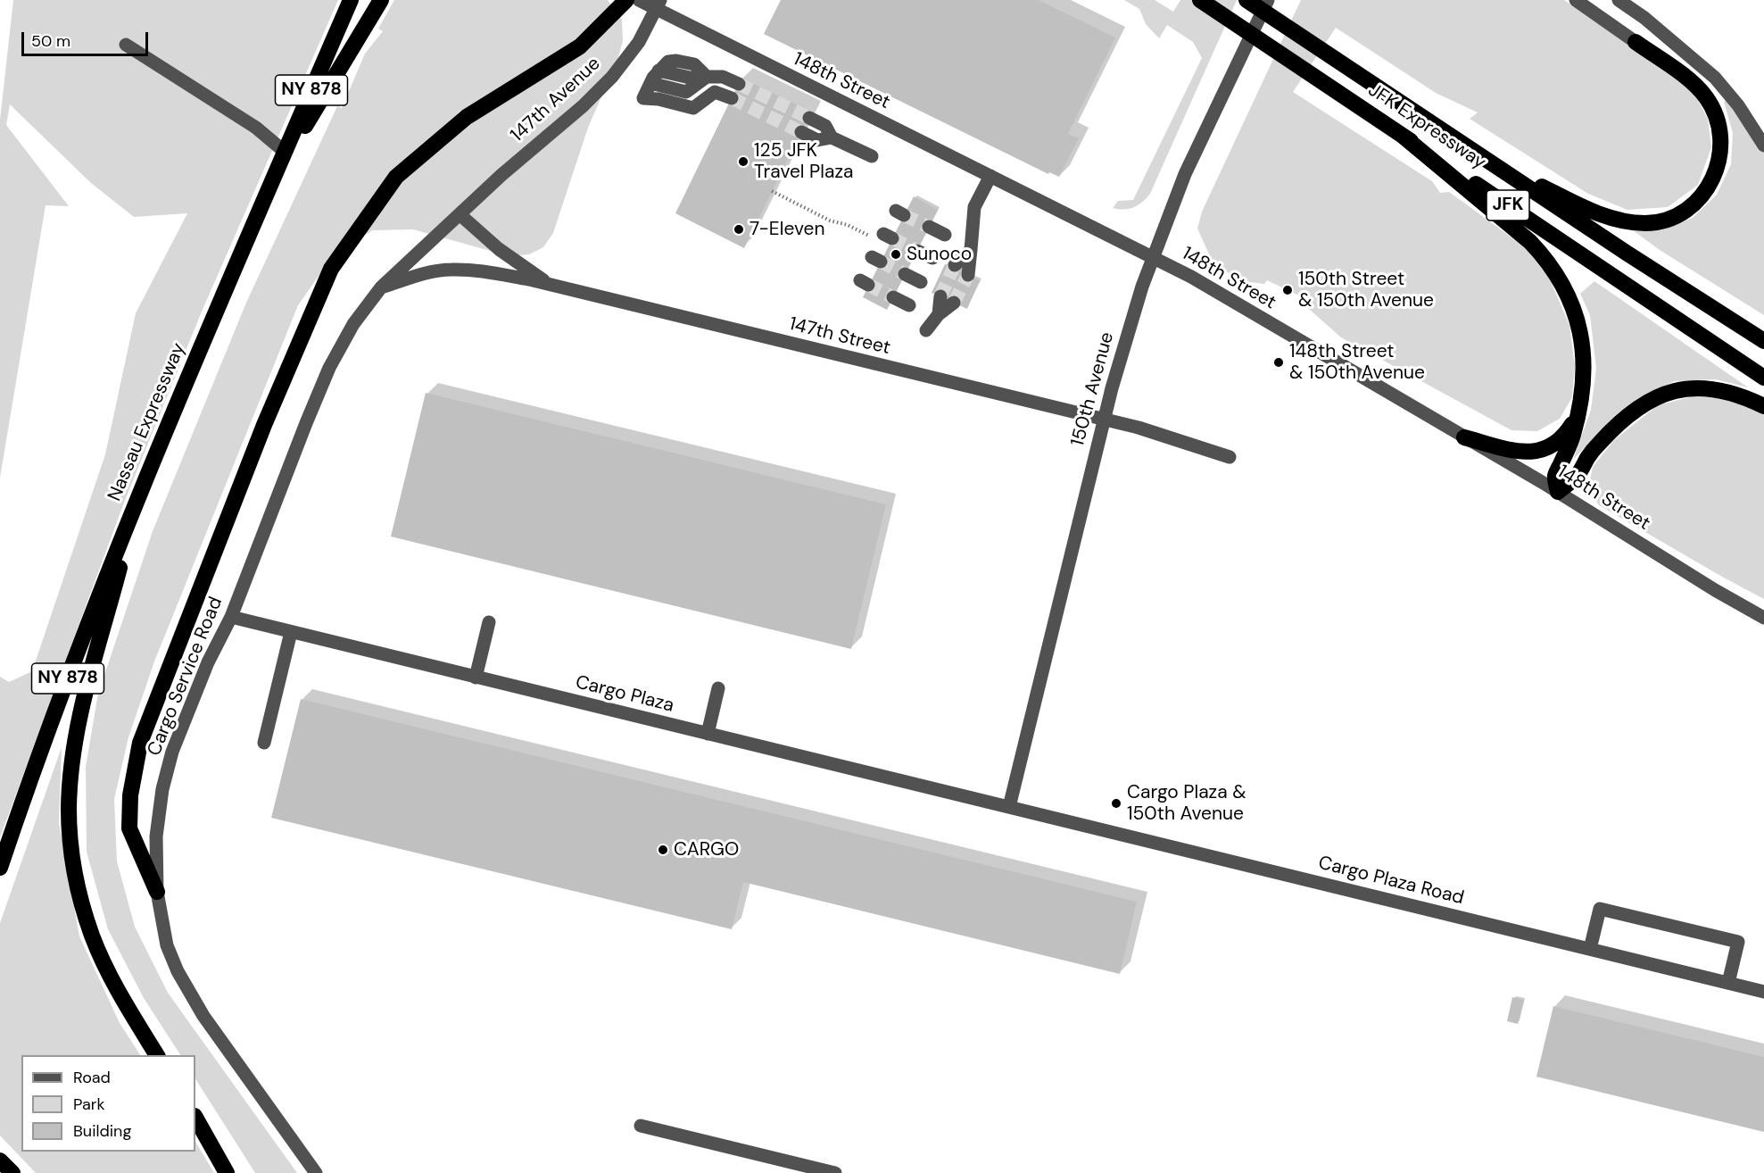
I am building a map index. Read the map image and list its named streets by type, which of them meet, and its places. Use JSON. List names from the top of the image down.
{
  "streets": {
    "highway": [
      "NY 878",
      "JFK Expressway",
      "JFK",
      "Nassau Expressway"
    ],
    "street": [
      "148th Street",
      "147th Avenue",
      "147th Street",
      "150th Avenue",
      "Cargo Service Road",
      "Cargo Plaza",
      "Cargo Plaza Road"
    ]
  },
  "crossings": [
    ["148th Street", "147th Avenue"],
    ["148th Street", "150th Avenue"],
    ["147th Avenue", "147th Street"],
    ["147th Avenue", "Cargo Service Road"],
    ["147th Street", "150th Avenue"],
    ["147th Street", "Cargo Service Road"],
    ["150th Avenue", "Cargo Plaza"],
    ["150th Avenue", "Cargo Plaza Road"],
    ["Cargo Service Road", "Cargo Plaza"],
    ["Cargo Plaza", "Cargo Plaza Road"]
  ],
  "places": [
    "125 JFK Travel Plaza",
    "7-Eleven",
    "Sunoco",
    "150th Street & 150th Avenue",
    "148th Street & 150th Avenue",
    "Cargo Plaza & 150th Avenue",
    "CARGO"
  ],
  "legend": ["Road", "Park", "Building"],
  "scale_bar": "50 m"
}
